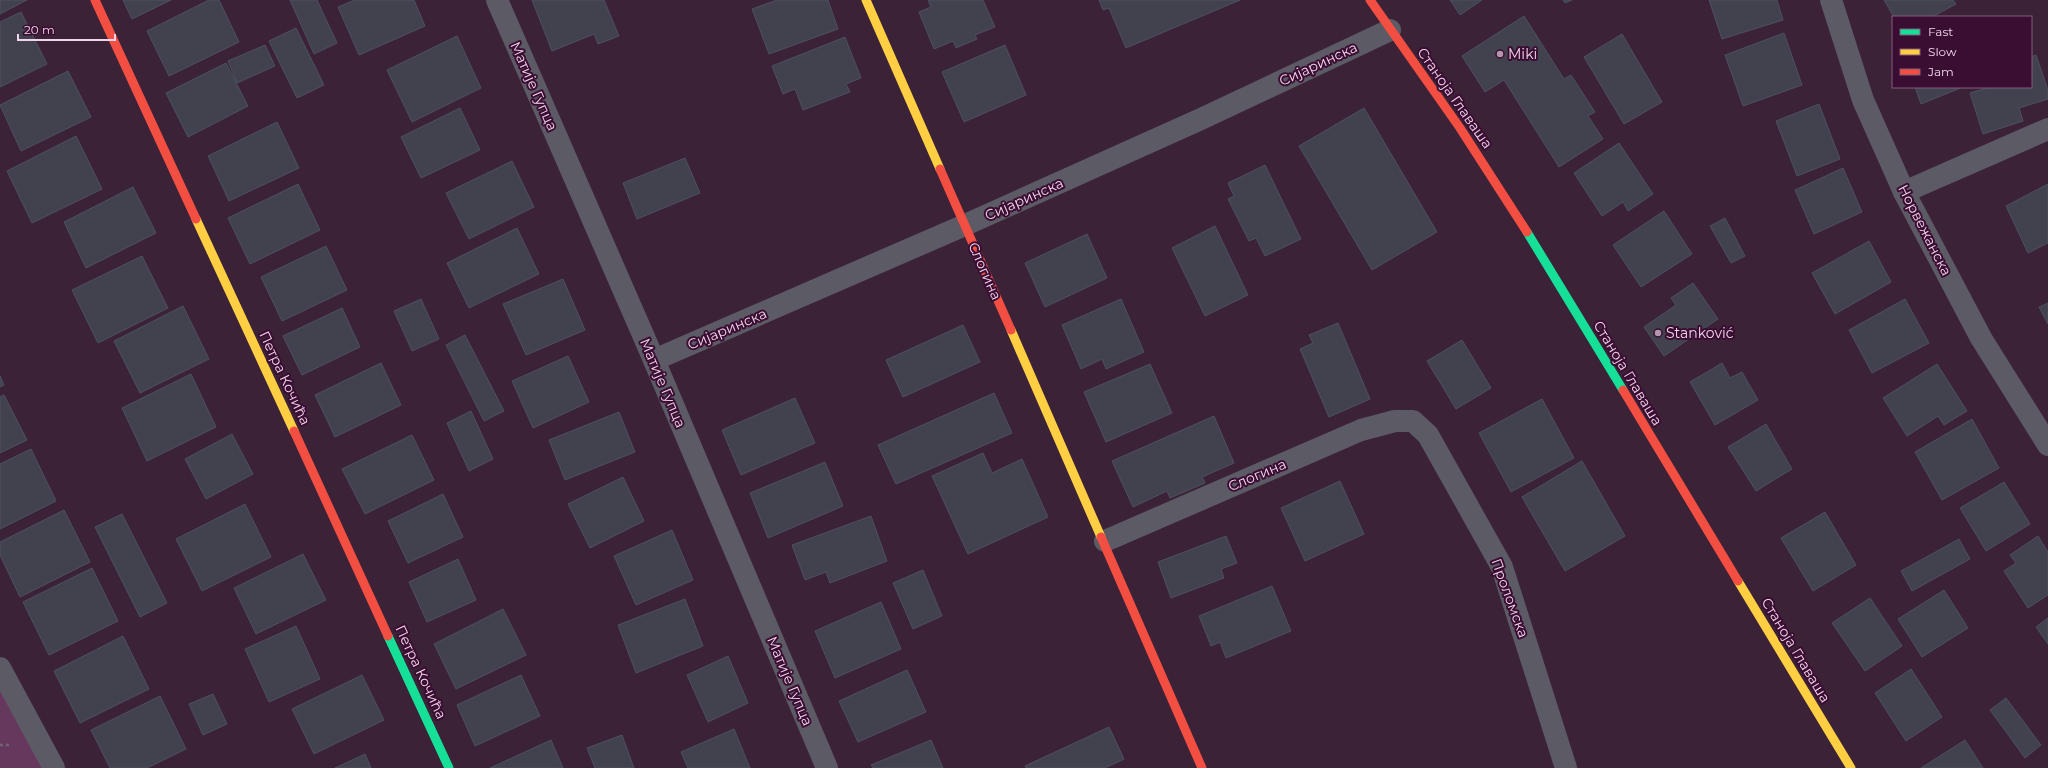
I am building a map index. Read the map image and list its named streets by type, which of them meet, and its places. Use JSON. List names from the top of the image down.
{
  "streets": {
    "street": [
      "Сијаринска",
      "Матије Гупца",
      "Станоја Главаша",
      "Норвежанска",
      "Слогина",
      "Петра Кочића",
      "Проломска"
    ]
  },
  "crossings": [
    ["Сијаринска", "Матије Гупца"],
    ["Сијаринска", "Станоја Главаша"],
    ["Сијаринска", "Слогина"],
    ["Слогина", "Проломска"]
  ],
  "places": ["Miki", "Stanković"],
  "legend": ["Fast", "Slow", "Jam"],
  "scale_bar": "20 m"
}
